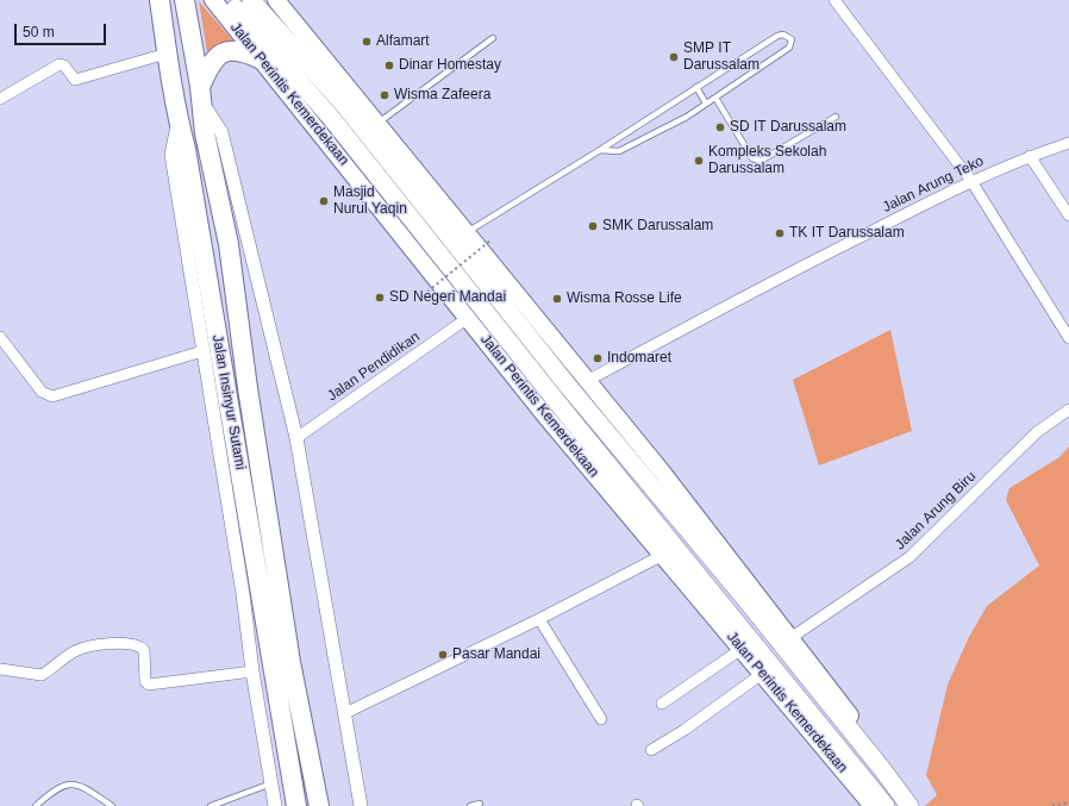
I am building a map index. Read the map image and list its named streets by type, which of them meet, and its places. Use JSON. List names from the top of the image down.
{
  "streets": {
    "highway": ["Jalan Perintis Kemerdekaan", "Jalan Insinyur Sutami"],
    "street": ["Jalan Arung Teko", "Jalan Pendidikan", "Jalan Arung Biru"]
  },
  "crossings": [
    ["Jalan Perintis Kemerdekaan", "Jalan Pendidikan"]
  ],
  "places": [
    "Alfamart",
    "SMP IT Darussalam",
    "Dinar Homestay",
    "Wisma Zafeera",
    "SD IT Darussalam",
    "Kompleks Sekolah Darussalam",
    "Masjid Nurul Yaqin",
    "SMK Darussalam",
    "TK IT Darussalam",
    "SD Negeri Mandai",
    "Wisma Rosse Life",
    "Indomaret",
    "Pasar Mandai"
  ],
  "scale_bar": "50 m"
}
